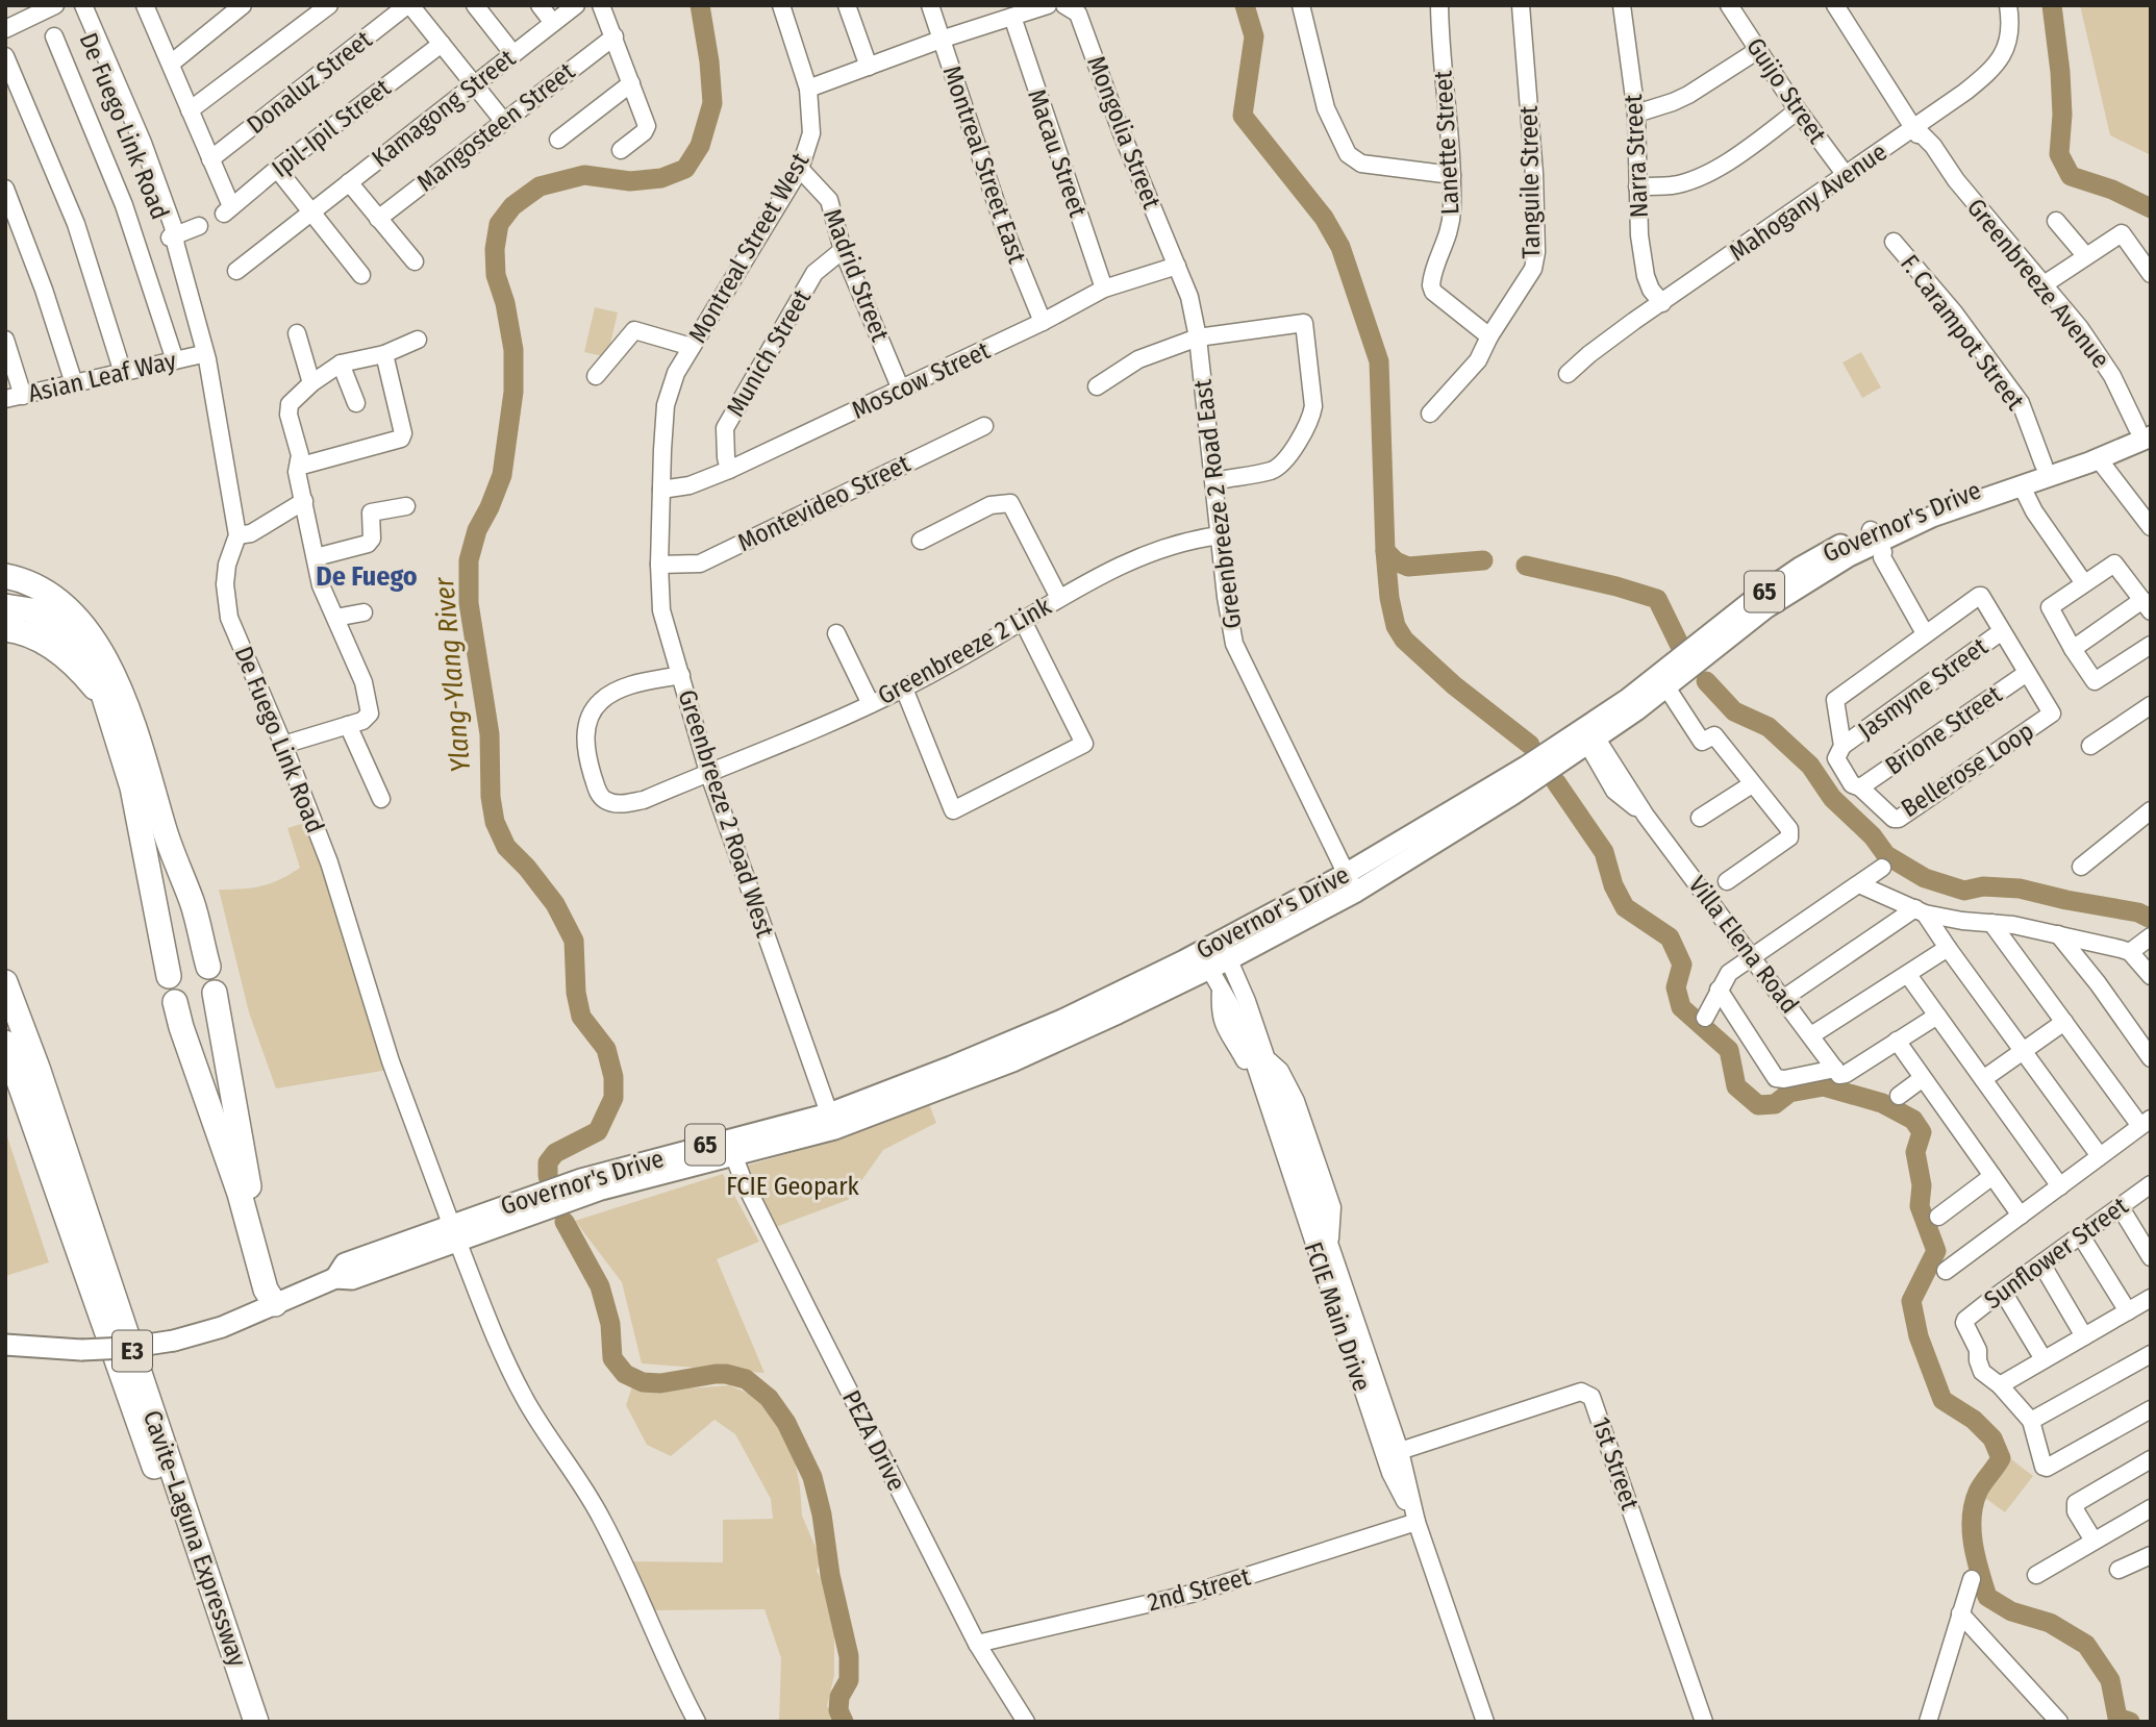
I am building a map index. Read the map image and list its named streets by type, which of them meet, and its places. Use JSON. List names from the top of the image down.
{
  "streets": {
    "highway": ["E3", "Cavite–Laguna Expressway"],
    "main road": ["Governor's Drive", "65"],
    "street": [
      "Donaluz Street",
      "Guijo Street",
      "Kamagong Street",
      "De Fuego Link Road",
      "Mangosteen Street",
      "Ipil-Ipil Street",
      "Mongolia Street",
      "Lanette Street",
      "Macau Street",
      "Narra Street",
      "Montreal Street East",
      "Tanguile Street",
      "Mahogany Avenue",
      "Montreal Street West",
      "Madrid Street",
      "Greenbreeze Avenue",
      "F. Carampot Street",
      "Munich Street",
      "Asian Leaf Way",
      "Moscow Street",
      "Montevideo Street",
      "Greenbreeze 2 Road East",
      "Greenbreeze 2 Link",
      "Jasmyne Street",
      "Brione Street",
      "Bellerose Loop",
      "Greenbreeze 2 Road West",
      "Villa Elena Road",
      "Sunflower Street",
      "FCIE Main Drive",
      "PEZA Drive",
      "1st Street",
      "2nd Street"
    ]
  },
  "crossings": [
    ["Donaluz Street", "Ipil-Ipil Street"],
    ["Guijo Street", "Mahogany Avenue"],
    ["De Fuego Link Road", "Governor's Drive"],
    ["Mongolia Street", "Moscow Street"],
    ["Mongolia Street", "Greenbreeze 2 Road East"],
    ["Lanette Street", "Tanguile Street"],
    ["Macau Street", "Moscow Street"],
    ["Narra Street", "Mahogany Avenue"],
    ["Montreal Street East", "Moscow Street"],
    ["Mahogany Avenue", "Greenbreeze Avenue"],
    ["Montreal Street West", "Madrid Street"],
    ["Montreal Street West", "Moscow Street"],
    ["Montreal Street West", "Greenbreeze 2 Road West"],
    ["Madrid Street", "Munich Street"],
    ["Madrid Street", "Moscow Street"],
    ["Greenbreeze Avenue", "Governor's Drive"],
    ["F. Carampot Street", "Governor's Drive"],
    ["Munich Street", "Moscow Street"],
    ["Moscow Street", "Greenbreeze 2 Road East"],
    ["Moscow Street", "Greenbreeze 2 Road West"],
    ["Montevideo Street", "Greenbreeze 2 Road West"],
    ["Greenbreeze 2 Road East", "Governor's Drive"],
    ["Greenbreeze 2 Road East", "Greenbreeze 2 Link"],
    ["Governor's Drive", "Greenbreeze 2 Road West"],
    ["Governor's Drive", "Villa Elena Road"],
    ["Governor's Drive", "FCIE Main Drive"],
    ["Governor's Drive", "PEZA Drive"],
    ["Greenbreeze 2 Link", "Greenbreeze 2 Road West"],
    ["Jasmyne Street", "Bellerose Loop"],
    ["Brione Street", "Bellerose Loop"],
    ["FCIE Main Drive", "1st Street"],
    ["FCIE Main Drive", "2nd Street"],
    ["PEZA Drive", "2nd Street"]
  ],
  "districts": ["De Fuego"],
  "water": ["Ylang-Ylang River"],
  "parks": ["FCIE Geopark"]
}
